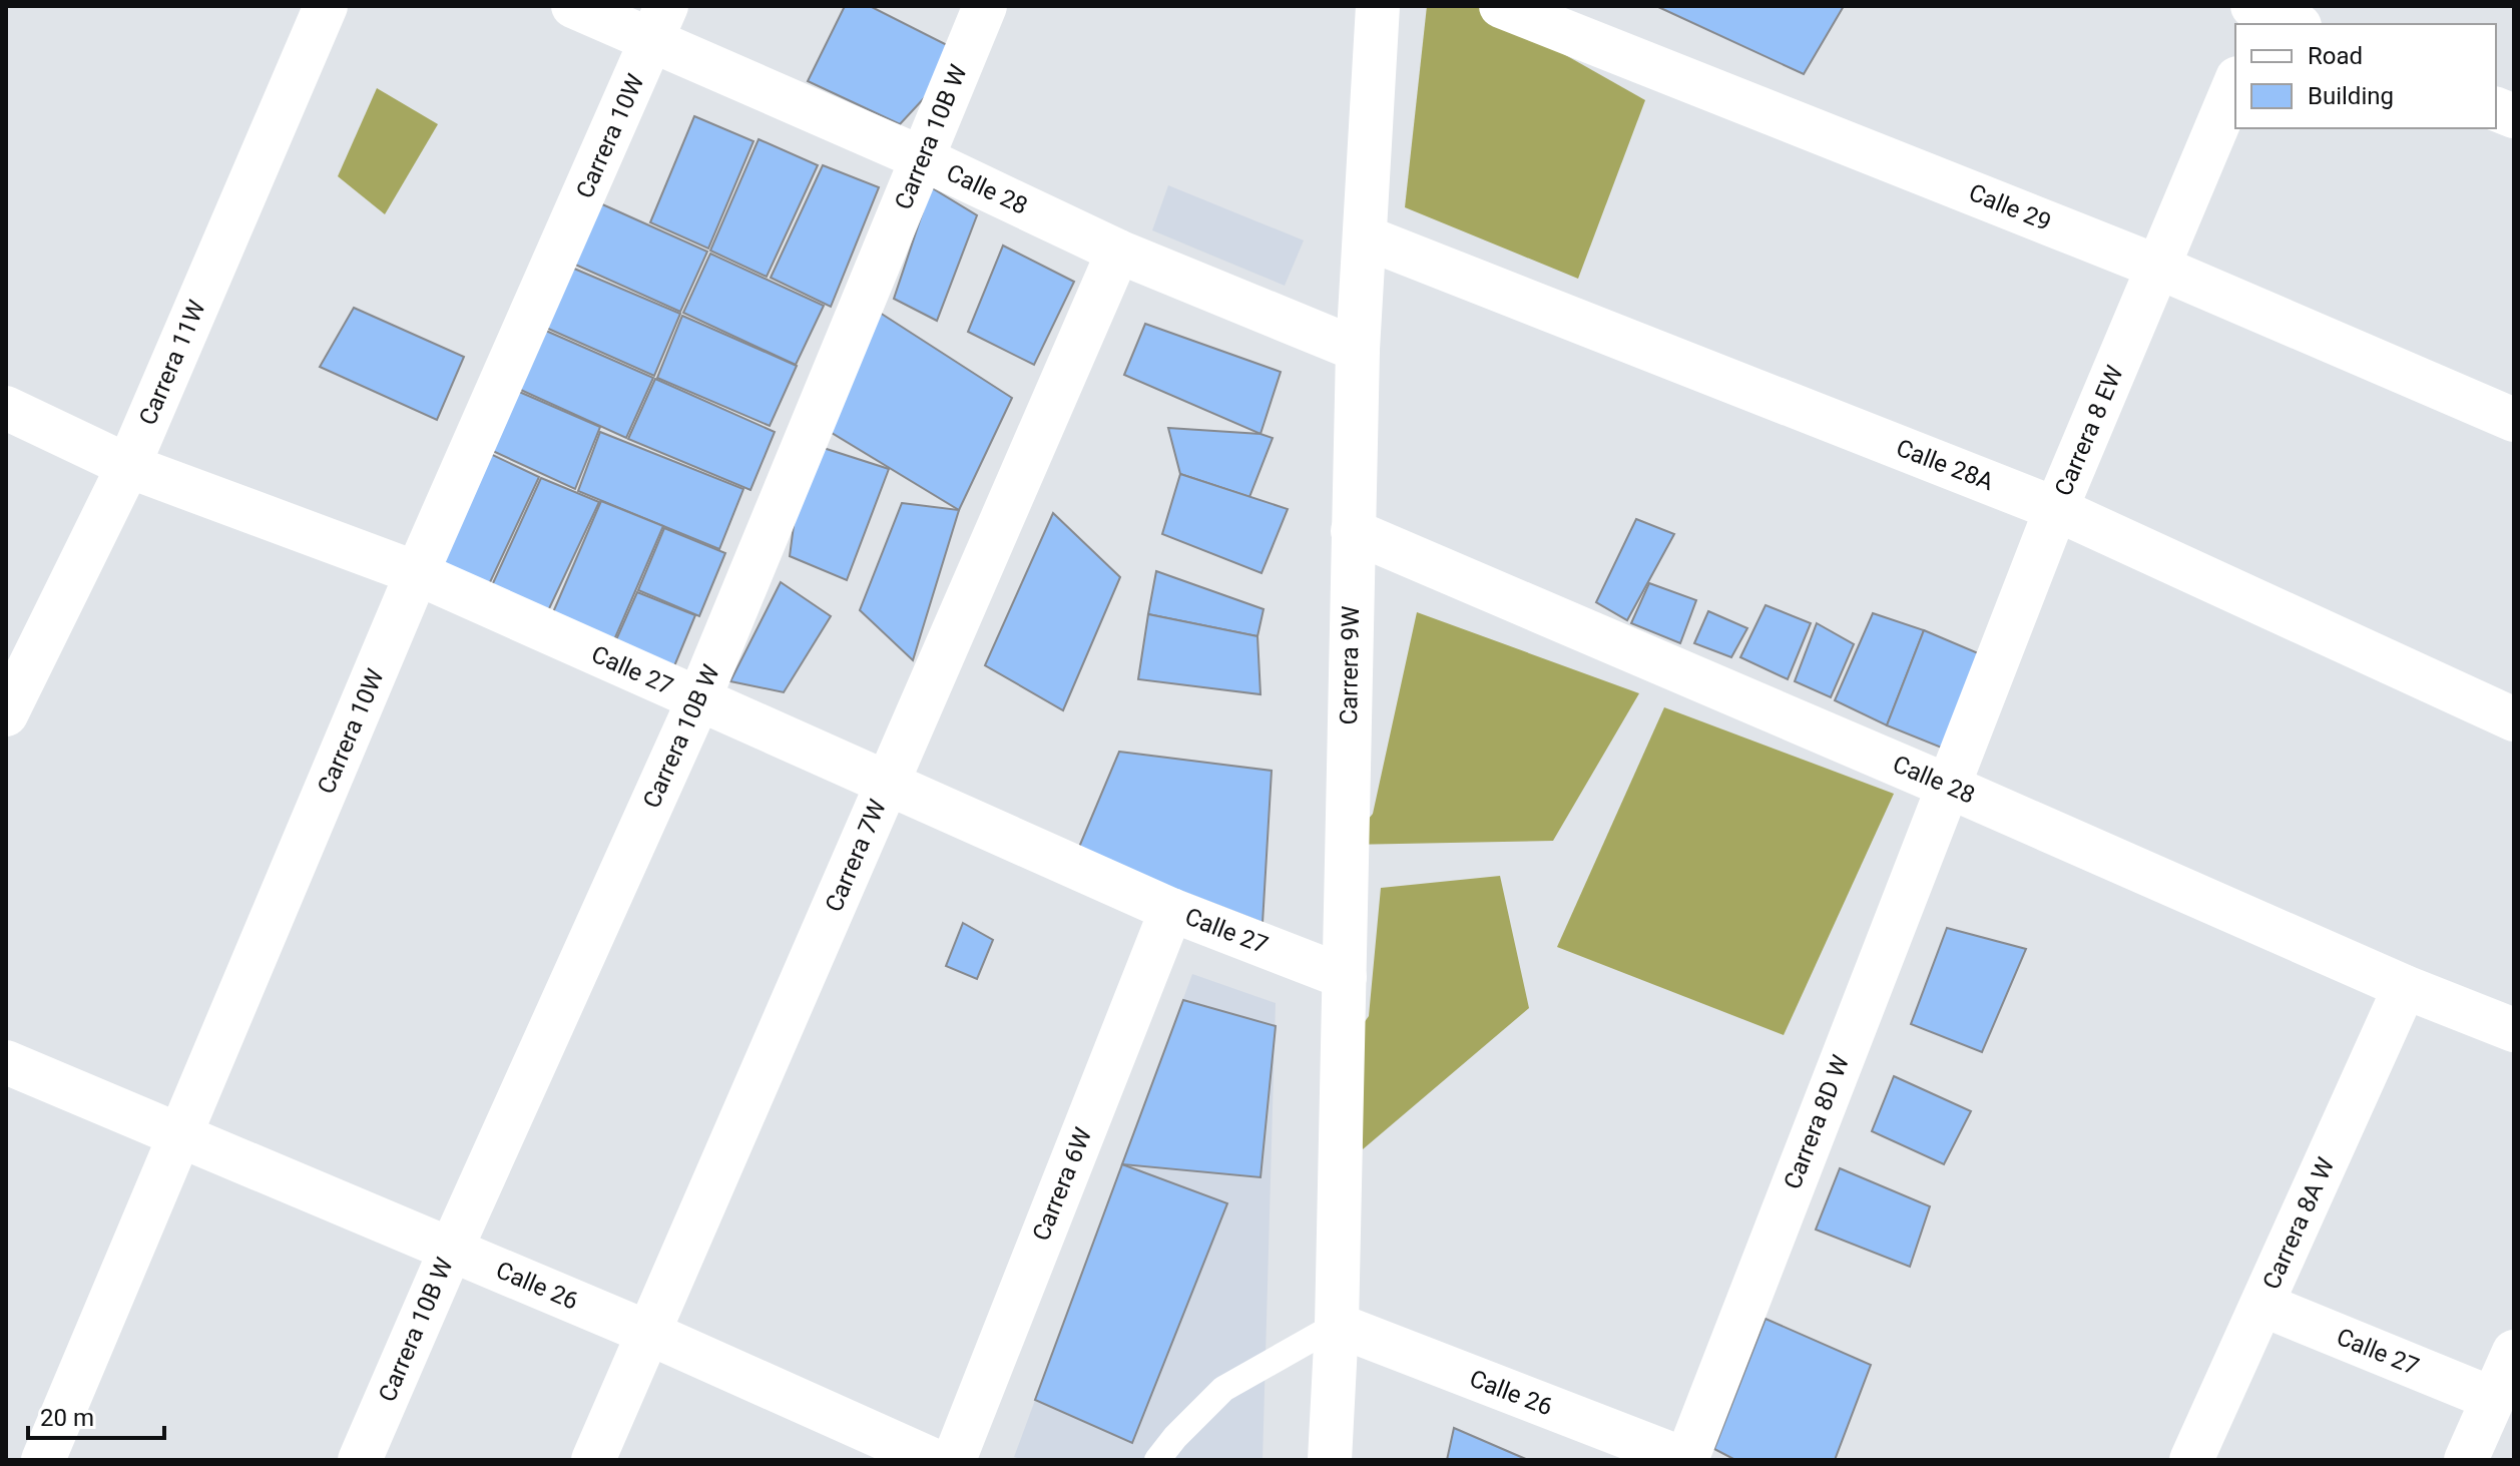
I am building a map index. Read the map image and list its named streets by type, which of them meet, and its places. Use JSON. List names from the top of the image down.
{
  "streets": {
    "street": [
      "Carrera 10W",
      "Carrera 10B W",
      "Calle 28",
      "Calle 29",
      "Carrera 11W",
      "Carrera 8 EW",
      "Calle 28A",
      "Carrera 9W",
      "Calle 27",
      "Carrera 7W",
      "Carrera 8D W",
      "Carrera 6W",
      "Carrera 8A W",
      "Calle 26"
    ]
  },
  "crossings": [
    ["Carrera 10W", "Calle 28"],
    ["Carrera 10W", "Calle 27"],
    ["Carrera 10W", "Calle 26"],
    ["Carrera 10B W", "Calle 28"],
    ["Carrera 10B W", "Calle 27"],
    ["Carrera 10B W", "Calle 26"],
    ["Calle 28", "Carrera 8 EW"],
    ["Calle 28", "Carrera 9W"],
    ["Calle 28", "Carrera 7W"],
    ["Calle 28", "Carrera 8D W"],
    ["Calle 28", "Carrera 8A W"],
    ["Calle 29", "Carrera 8 EW"],
    ["Carrera 11W", "Calle 27"],
    ["Carrera 8 EW", "Calle 28A"],
    ["Carrera 8 EW", "Carrera 8D W"],
    ["Calle 28A", "Carrera 9W"],
    ["Carrera 9W", "Calle 27"],
    ["Carrera 9W", "Calle 26"],
    ["Calle 27", "Carrera 7W"],
    ["Calle 27", "Carrera 6W"],
    ["Calle 27", "Carrera 8A W"],
    ["Carrera 7W", "Calle 26"],
    ["Carrera 8D W", "Calle 26"]
  ],
  "legend": ["Road", "Building"],
  "scale_bar": "20 m"
}
